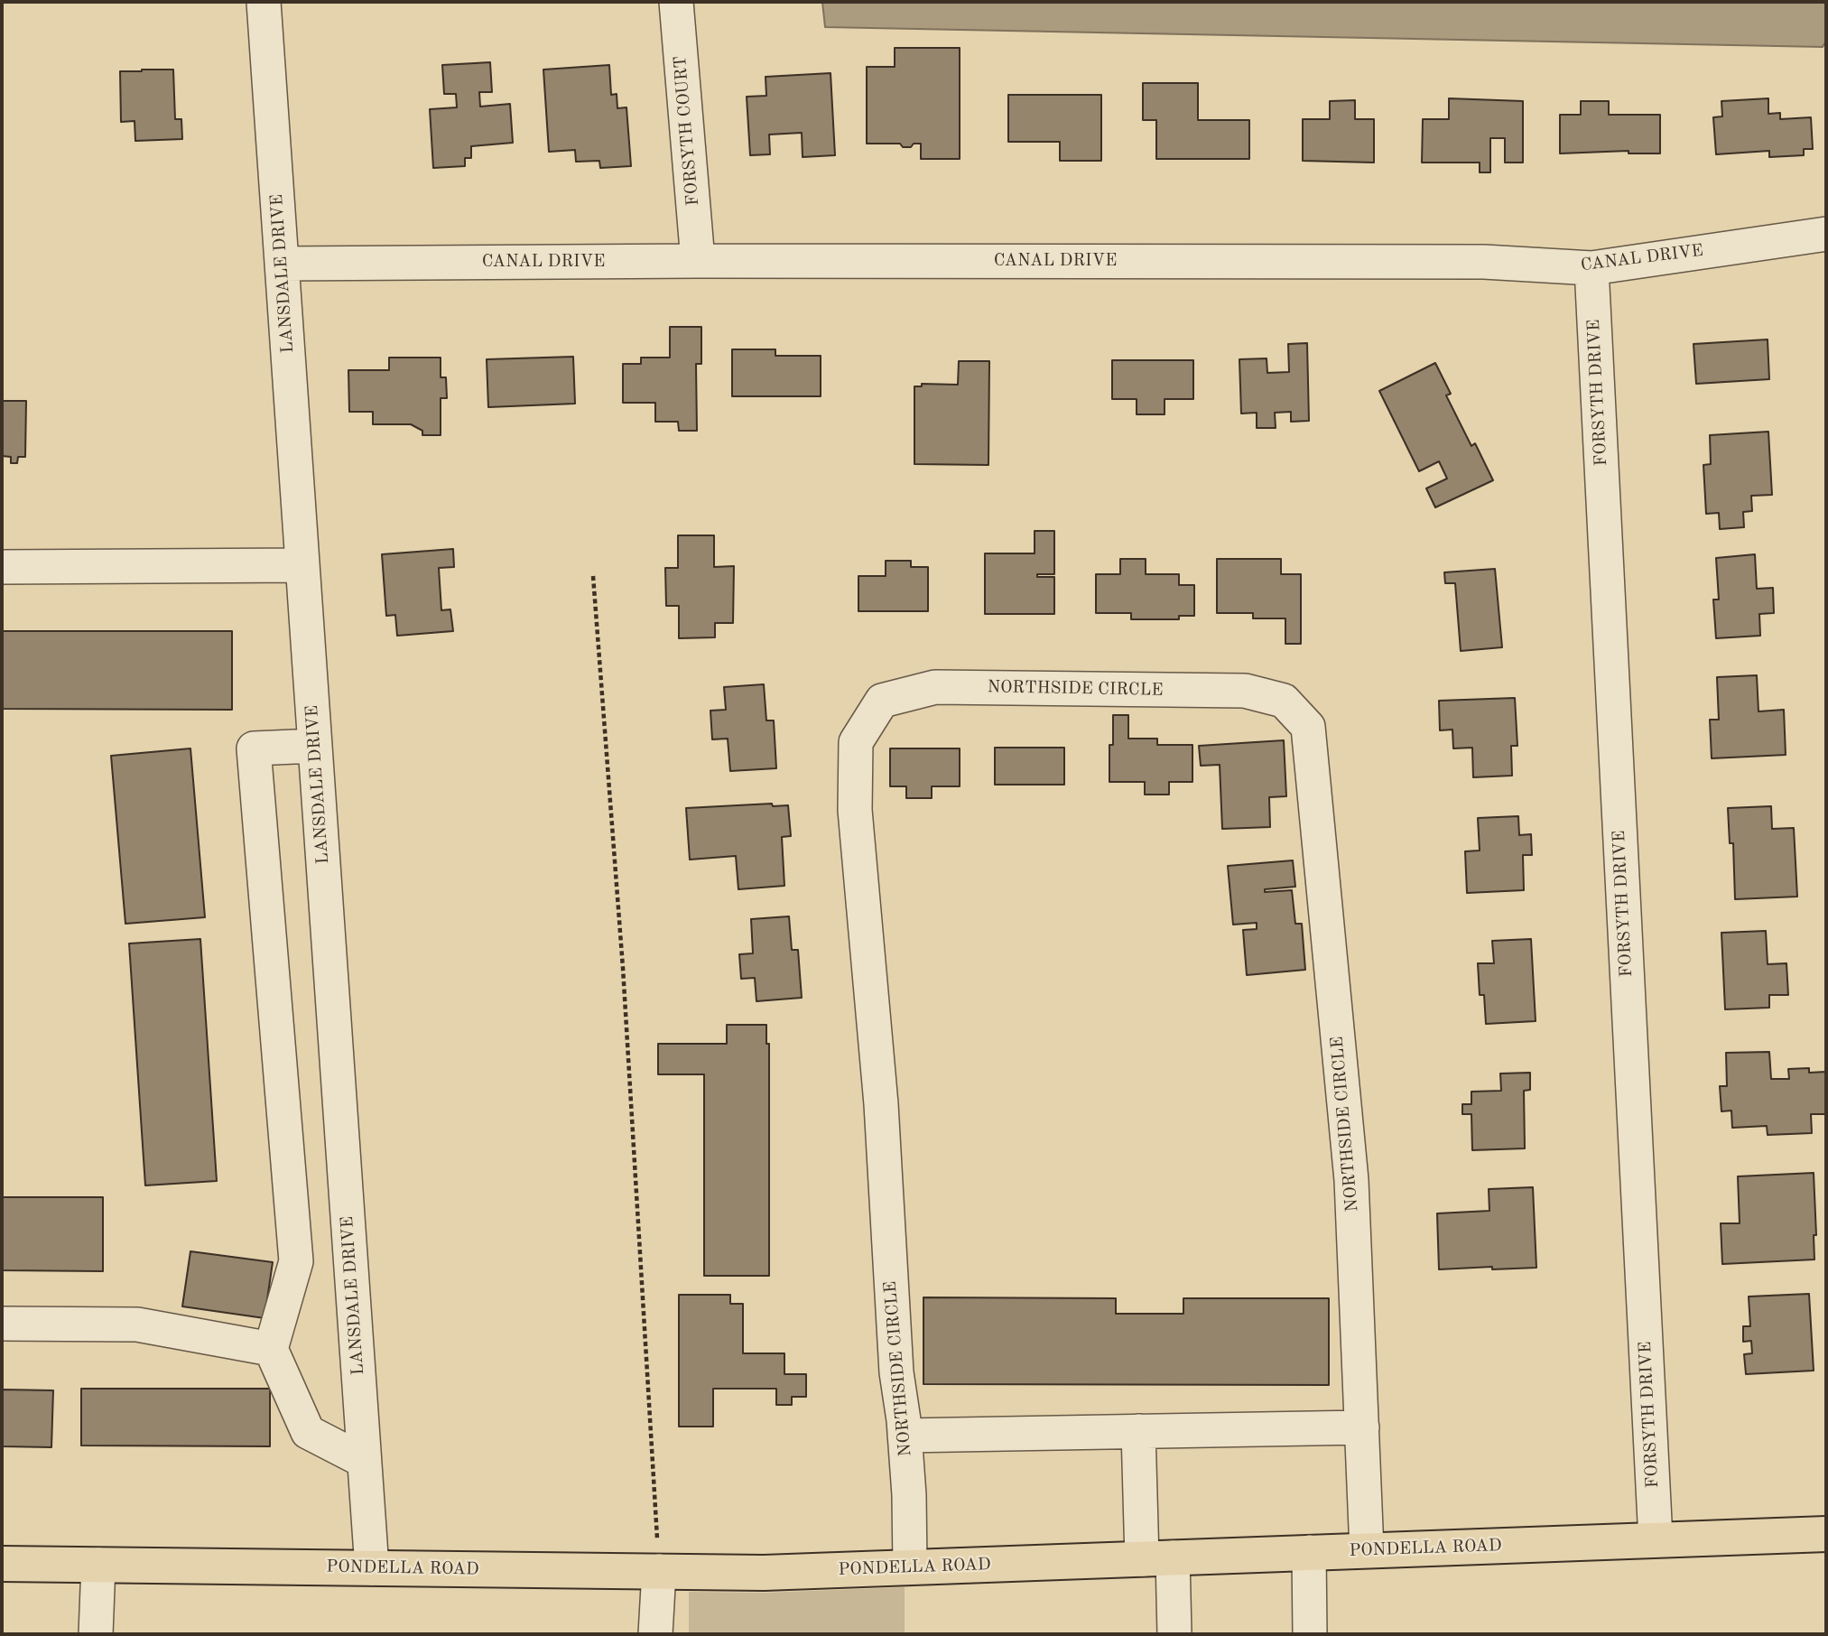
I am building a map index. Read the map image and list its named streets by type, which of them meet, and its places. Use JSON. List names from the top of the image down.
{
  "streets": {
    "main road": ["PONDELLA ROAD"],
    "street": [
      "FORSYTH COURT",
      "CANAL DRIVE",
      "LANSDALE DRIVE",
      "FORSYTH DRIVE",
      "NORTHSIDE CIRCLE"
    ]
  },
  "crossings": [
    ["FORSYTH COURT", "CANAL DRIVE"],
    ["CANAL DRIVE", "LANSDALE DRIVE"],
    ["CANAL DRIVE", "FORSYTH DRIVE"],
    ["LANSDALE DRIVE", "PONDELLA ROAD"],
    ["FORSYTH DRIVE", "PONDELLA ROAD"],
    ["NORTHSIDE CIRCLE", "PONDELLA ROAD"]
  ]
}
